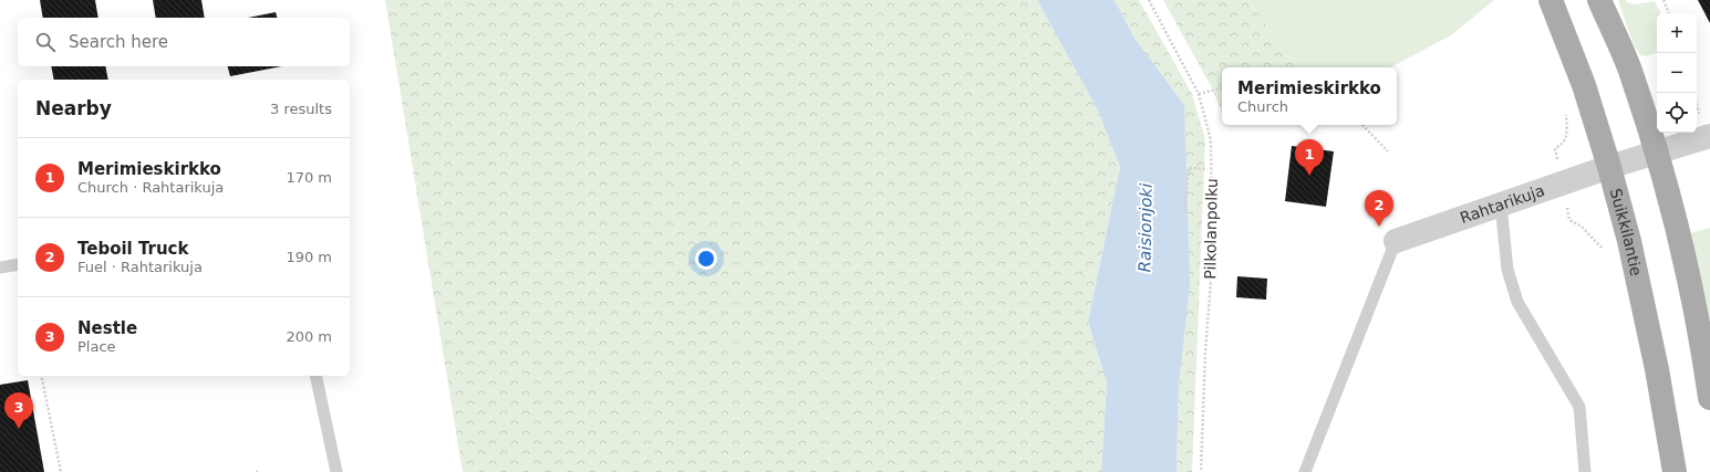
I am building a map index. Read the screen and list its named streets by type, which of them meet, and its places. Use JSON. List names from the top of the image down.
{
  "streets": {
    "main road": ["Suikkilantie"],
    "street": ["Rahtarikuja"],
    "path": ["Pilkolanpolku"]
  },
  "crossings": [
    ["Rahtarikuja", "Suikkilantie"]
  ],
  "water": ["Raisionjoki"],
  "page": {
    "map_buttons": ["+", "−"],
    "search": "Search here",
    "popup": ["Merimieskirkko", "Church"],
    "heading": ["Nearby", "3 results"],
    "list": [
      {
        "mark": "1",
        "name": "Merimieskirkko",
        "note": "Church · Rahtarikuja",
        "value": "170 m"
      },
      {
        "mark": "2",
        "name": "Teboil Truck",
        "note": "Fuel · Rahtarikuja",
        "value": "190 m"
      },
      {
        "mark": "3",
        "name": "Nestle",
        "note": "Place",
        "value": "200 m"
      }
    ],
    "pins": ["1", "2", "3"]
  }
}
